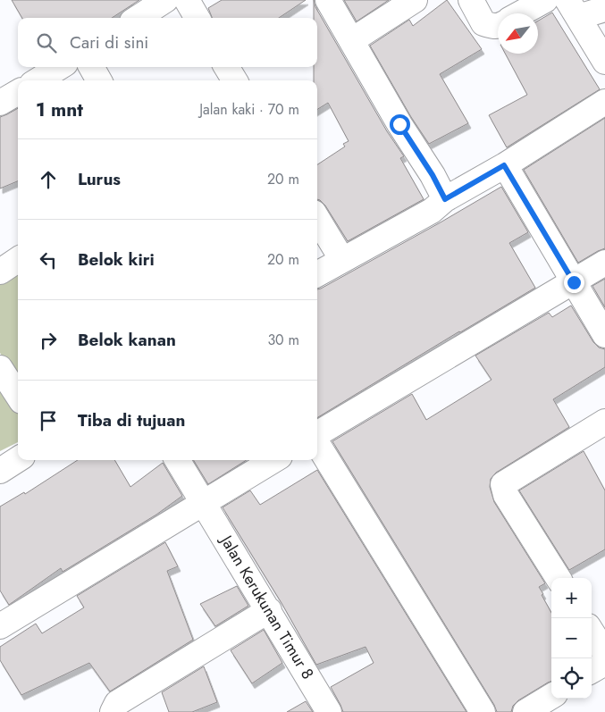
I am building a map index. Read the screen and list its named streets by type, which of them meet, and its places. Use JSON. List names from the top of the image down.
{
  "streets": {
    "street": ["Jalan Kerukunan Timur 8"]
  },
  "north": "bottom left",
  "page": {
    "search": "Cari di sini",
    "heading": ["1 mnt", "Jalan kaki · 70 m"],
    "list": [
      ["Lurus", "20 m"],
      ["Belok kiri", "20 m"],
      ["Belok kanan", "30 m"],
      "Tiba di tujuan"
    ],
    "map_buttons": ["+", "−"]
  }
}
